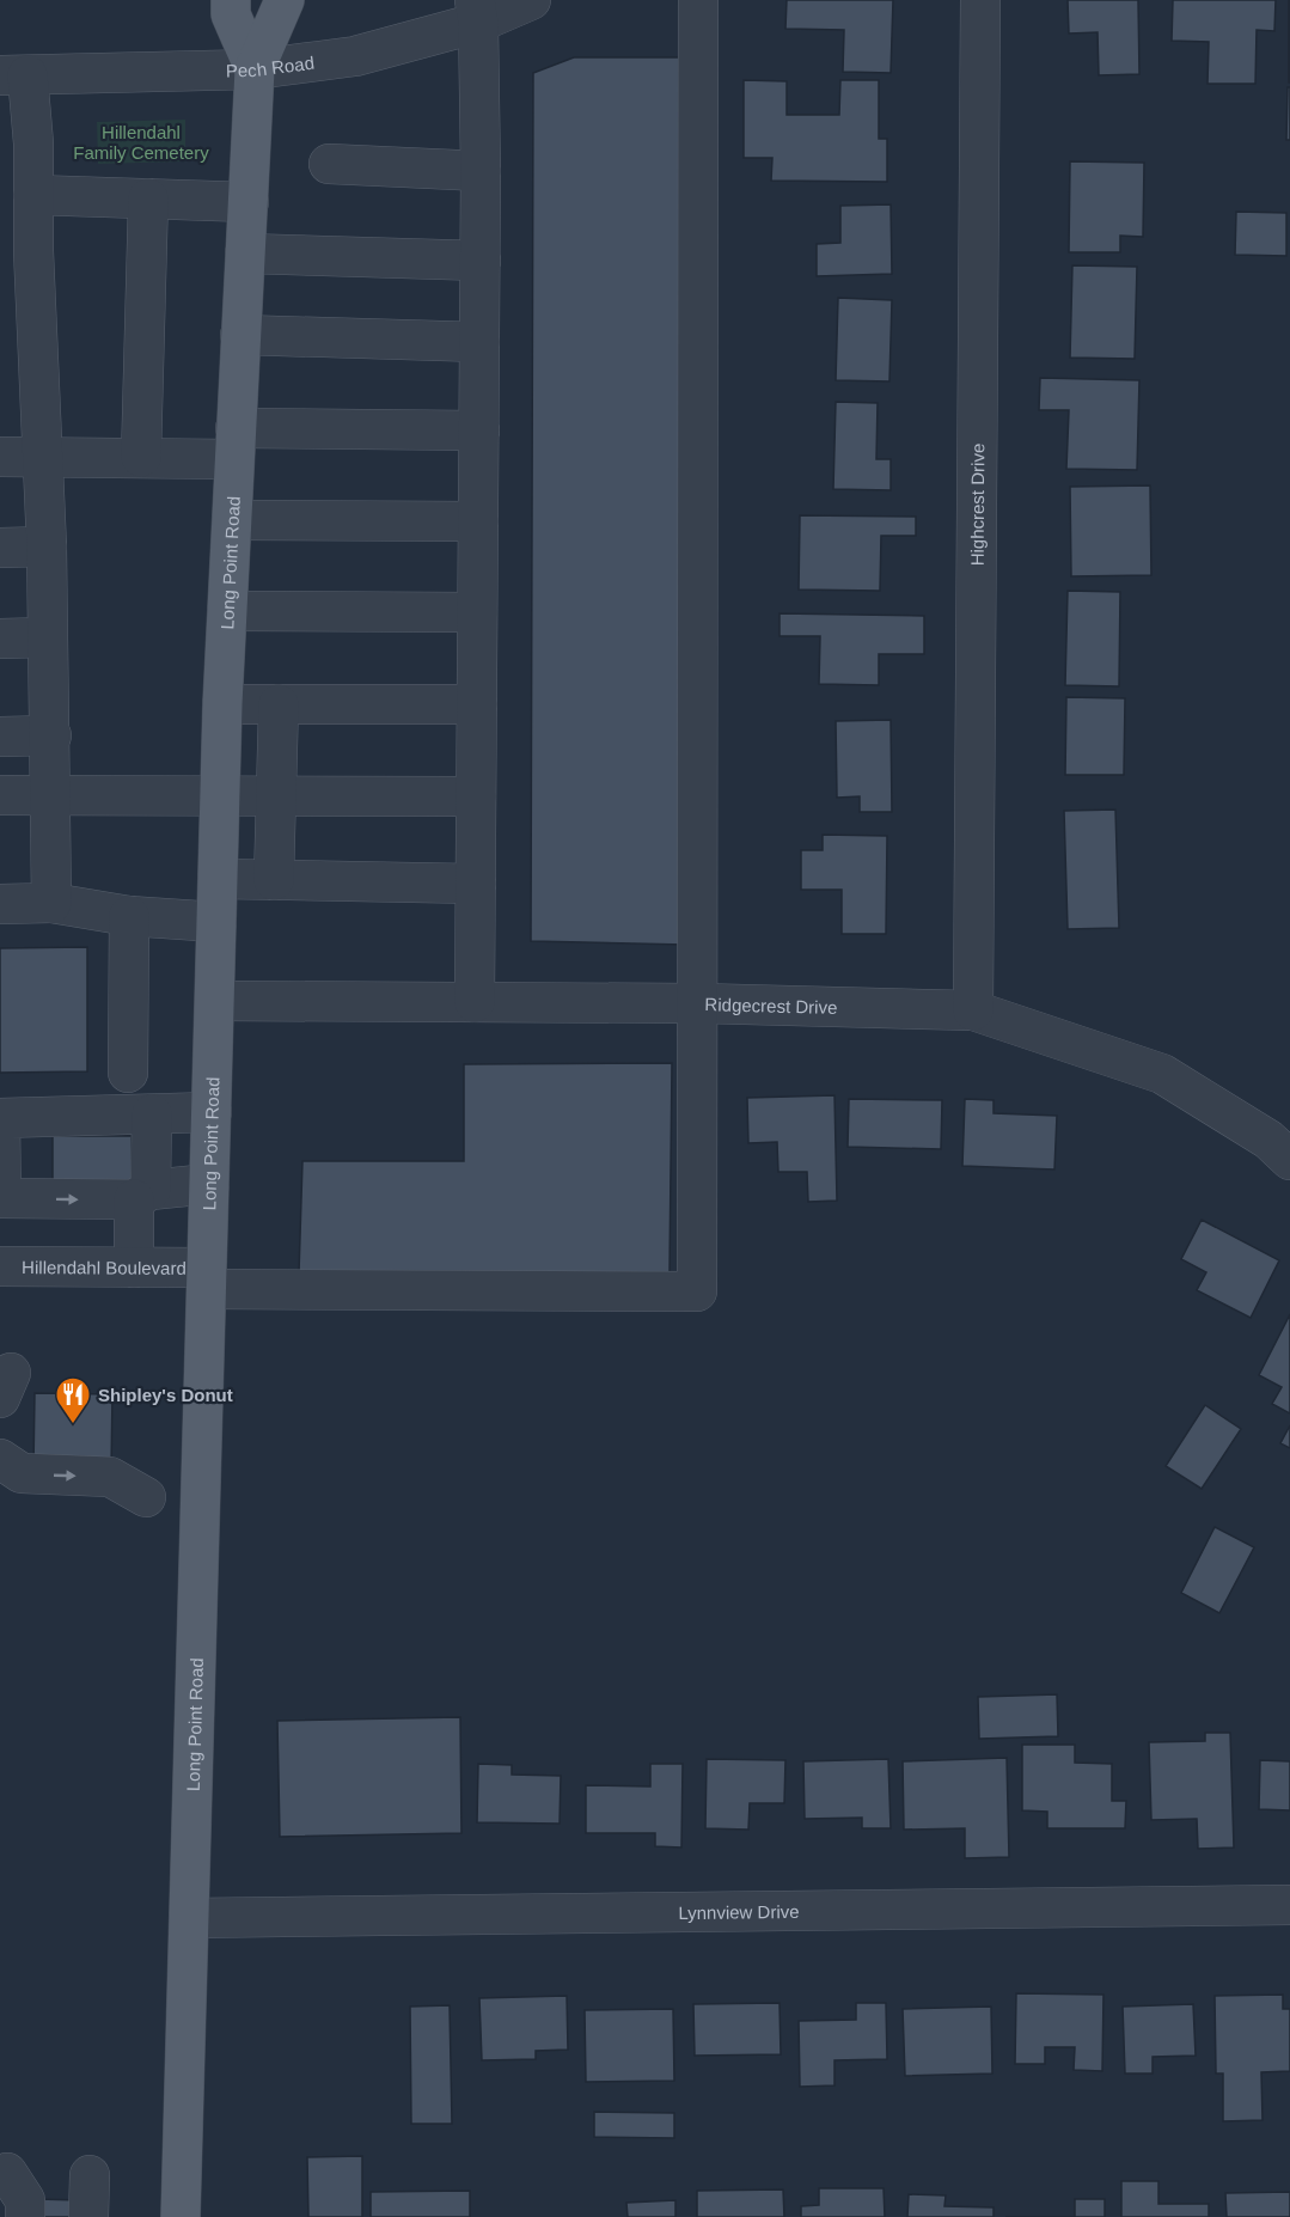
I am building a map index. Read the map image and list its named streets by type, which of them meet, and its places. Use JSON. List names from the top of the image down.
{
  "streets": {
    "main road": ["Long Point Road"],
    "street": [
      "Pech Road",
      "Highcrest Drive",
      "Ridgecrest Drive",
      "Hillendahl Boulevard",
      "Lynnview Drive"
    ]
  },
  "crossings": [
    ["Pech Road", "Long Point Road"],
    ["Highcrest Drive", "Ridgecrest Drive"],
    ["Long Point Road", "Ridgecrest Drive"],
    ["Long Point Road", "Hillendahl Boulevard"],
    ["Long Point Road", "Lynnview Drive"],
    ["Ridgecrest Drive", "Hillendahl Boulevard"]
  ],
  "parks": ["Hillendahl Family Cemetery"],
  "places": {
    "restaurant": ["Shipley's Donut"]
  }
}
